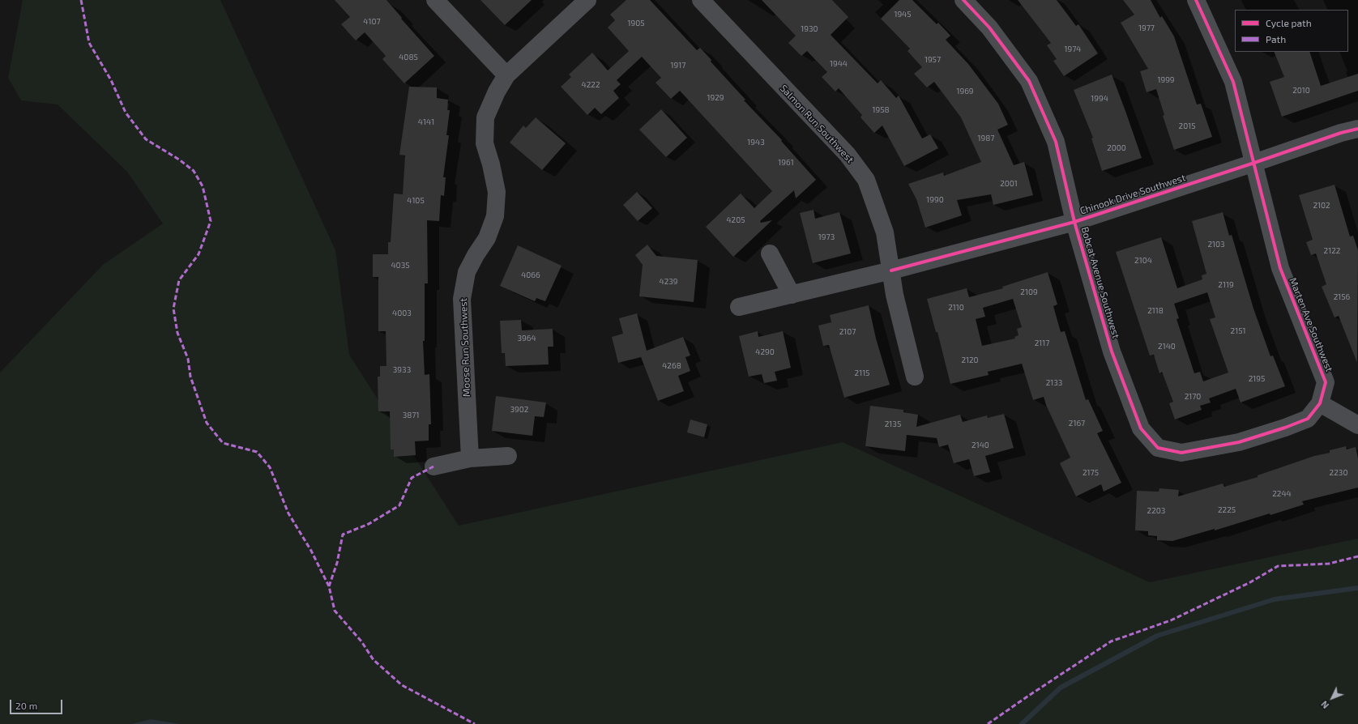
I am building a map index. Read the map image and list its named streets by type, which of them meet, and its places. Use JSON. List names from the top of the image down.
{
  "streets": {
    "street": [
      "Salmon Run Southwest",
      "Chinook Drive Southwest",
      "Bobcat Avenue Southwest",
      "Marten Ave Southwest",
      "Moose Run Southwest"
    ]
  },
  "crossings": [
    ["Salmon Run Southwest", "Chinook Drive Southwest"],
    ["Chinook Drive Southwest", "Bobcat Avenue Southwest"],
    ["Chinook Drive Southwest", "Marten Ave Southwest"],
    ["Bobcat Avenue Southwest", "Marten Ave Southwest"]
  ],
  "house_numbers": [
    "1945",
    "4107",
    "1905",
    "1977",
    "1930",
    "1974",
    "4085",
    "1957",
    "1944",
    "1917",
    "1999",
    "4222",
    "2010",
    "1969",
    "1929",
    "1994",
    "1958",
    "4141",
    "2015",
    "1987",
    "1943",
    "2000",
    "1961",
    "2001",
    "1990",
    "4105",
    "2102",
    "4205",
    "1973",
    "2103",
    "2122",
    "2104",
    "4035",
    "4066",
    "4239",
    "2119",
    "2109",
    "2156",
    "2110",
    "2118",
    "4003",
    "2151",
    "2107",
    "3964",
    "2117",
    "2140",
    "4290",
    "2120",
    "4268",
    "3933",
    "2115",
    "2195",
    "2133",
    "2170",
    "3902",
    "3871",
    "2167",
    "2135",
    "2140",
    "2175",
    "2230",
    "2244",
    "2225",
    "2203"
  ],
  "legend": ["Cycle path", "Path"],
  "scale_bar": "20 m",
  "north": "bottom left"
}
